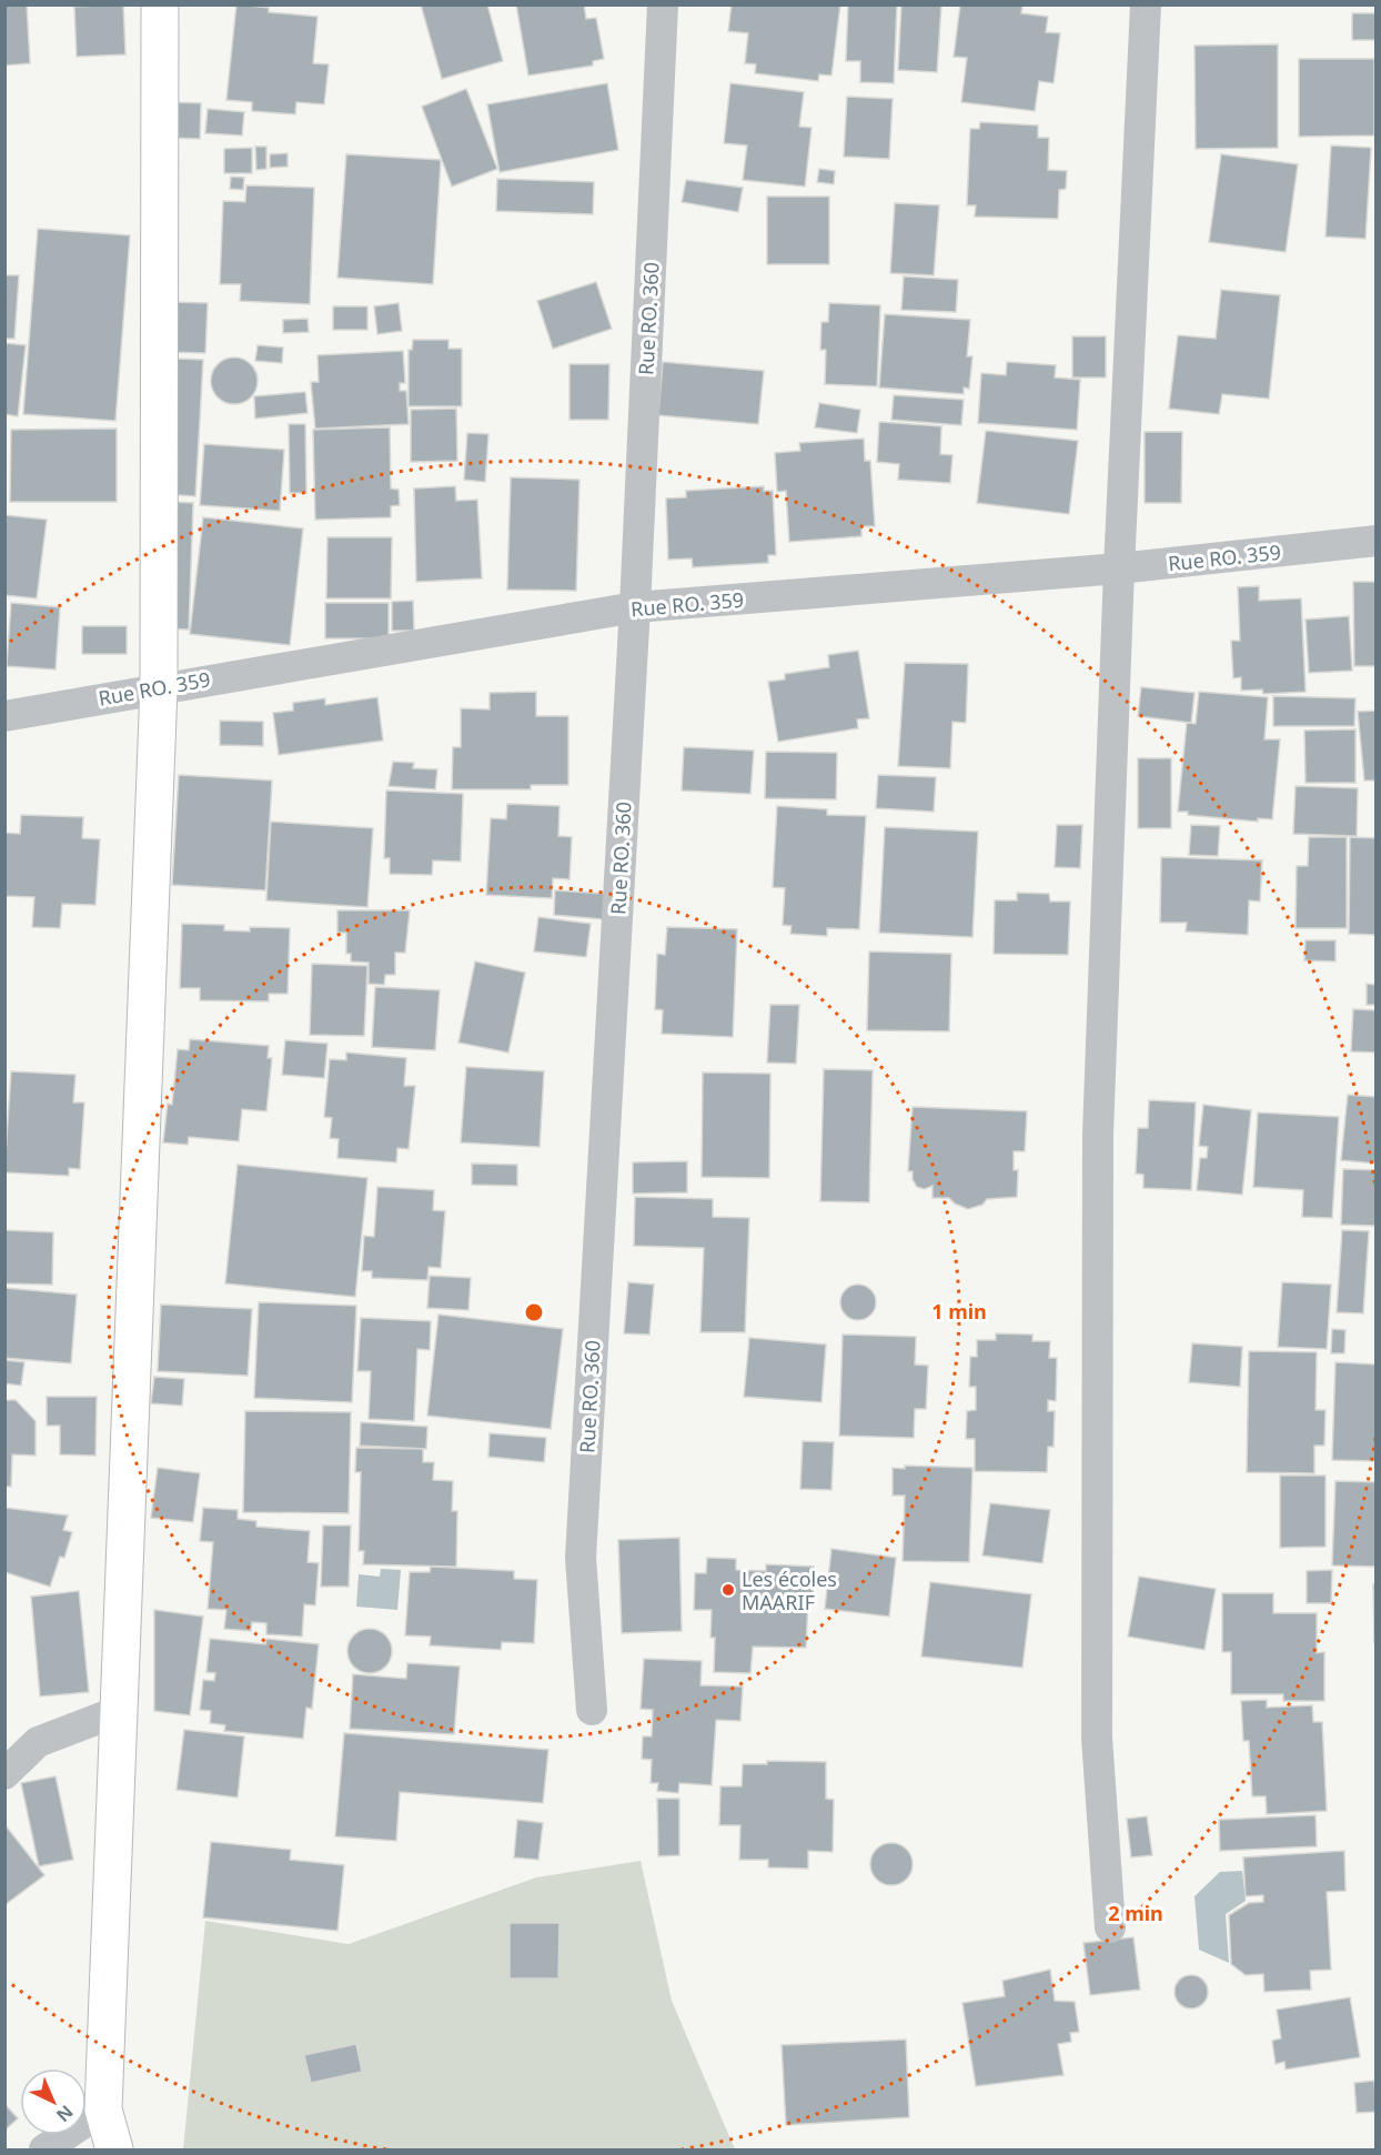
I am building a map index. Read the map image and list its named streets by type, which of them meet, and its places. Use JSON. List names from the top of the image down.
{
  "streets": {
    "street": ["Rue RO. 360", "Rue RO. 359"]
  },
  "crossings": [
    ["Rue RO. 360", "Rue RO. 359"]
  ],
  "places": ["Les écoles MAARIF"],
  "north": "bottom right",
  "rings": ["1 min", "2 min"]
}
